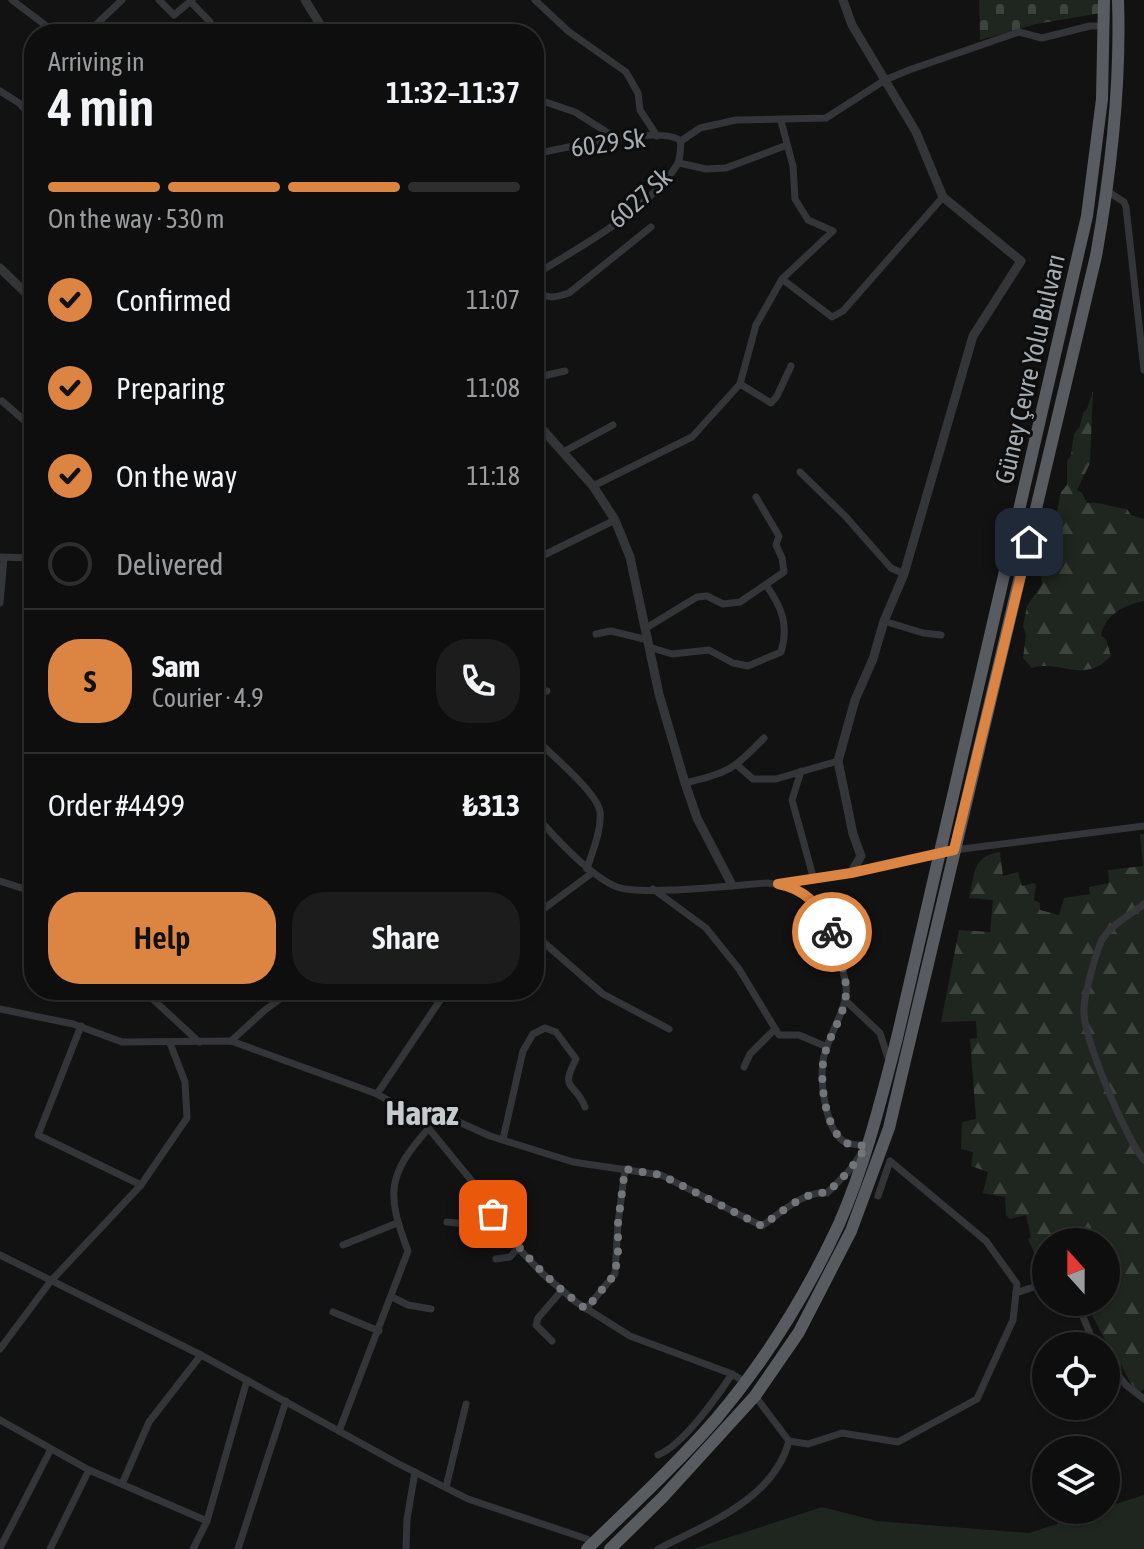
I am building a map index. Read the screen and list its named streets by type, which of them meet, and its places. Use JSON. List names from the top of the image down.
{
  "streets": {
    "highway": ["Güney Çevre Yolu Bulvarı"],
    "street": ["6029 Sk", "6027 Sk"]
  },
  "crossings": [
    ["6029 Sk", "6027 Sk"],
    ["6027 Sk", "Güney Çevre Yolu Bulvarı"]
  ],
  "districts": ["Haraz"],
  "north": "top",
  "page": {
    "heading": ["4 min", "Arriving in", "11:32–11:37"],
    "panel": [
      "Sam",
      "Courier · 4.9",
      "Order #4499",
      "₺313"
    ],
    "bar": "On the way · 530 m",
    "list": [
      ["Confirmed", "11:07"],
      ["Preparing", "11:08"],
      ["On the way", "11:18"],
      "Delivered"
    ],
    "round": "S",
    "buttons": ["Help", "Share"]
  }
}
